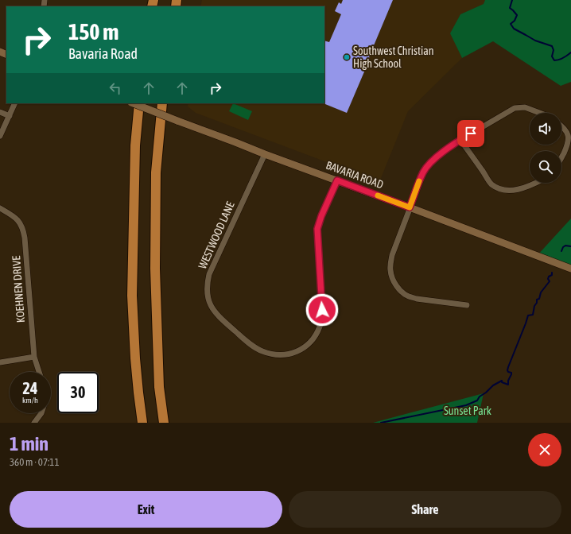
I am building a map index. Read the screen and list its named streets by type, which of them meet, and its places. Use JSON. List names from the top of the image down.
{
  "streets": {
    "street": ["BAVARIA ROAD", "WESTWOOD LANE", "KOEHNEN DRIVE"]
  },
  "crossings": [
    ["BAVARIA ROAD", "WESTWOOD LANE"]
  ],
  "parks": ["Sunset Park"],
  "places": ["Southwest Christian High School"],
  "page": {
    "turn": ["150 m", "Bavaria Road"],
    "speed": "24 km/h",
    "limit": "30",
    "heading": ["1 min", "360 m · 07:11"],
    "buttons": ["Exit", "Share"]
  }
}
